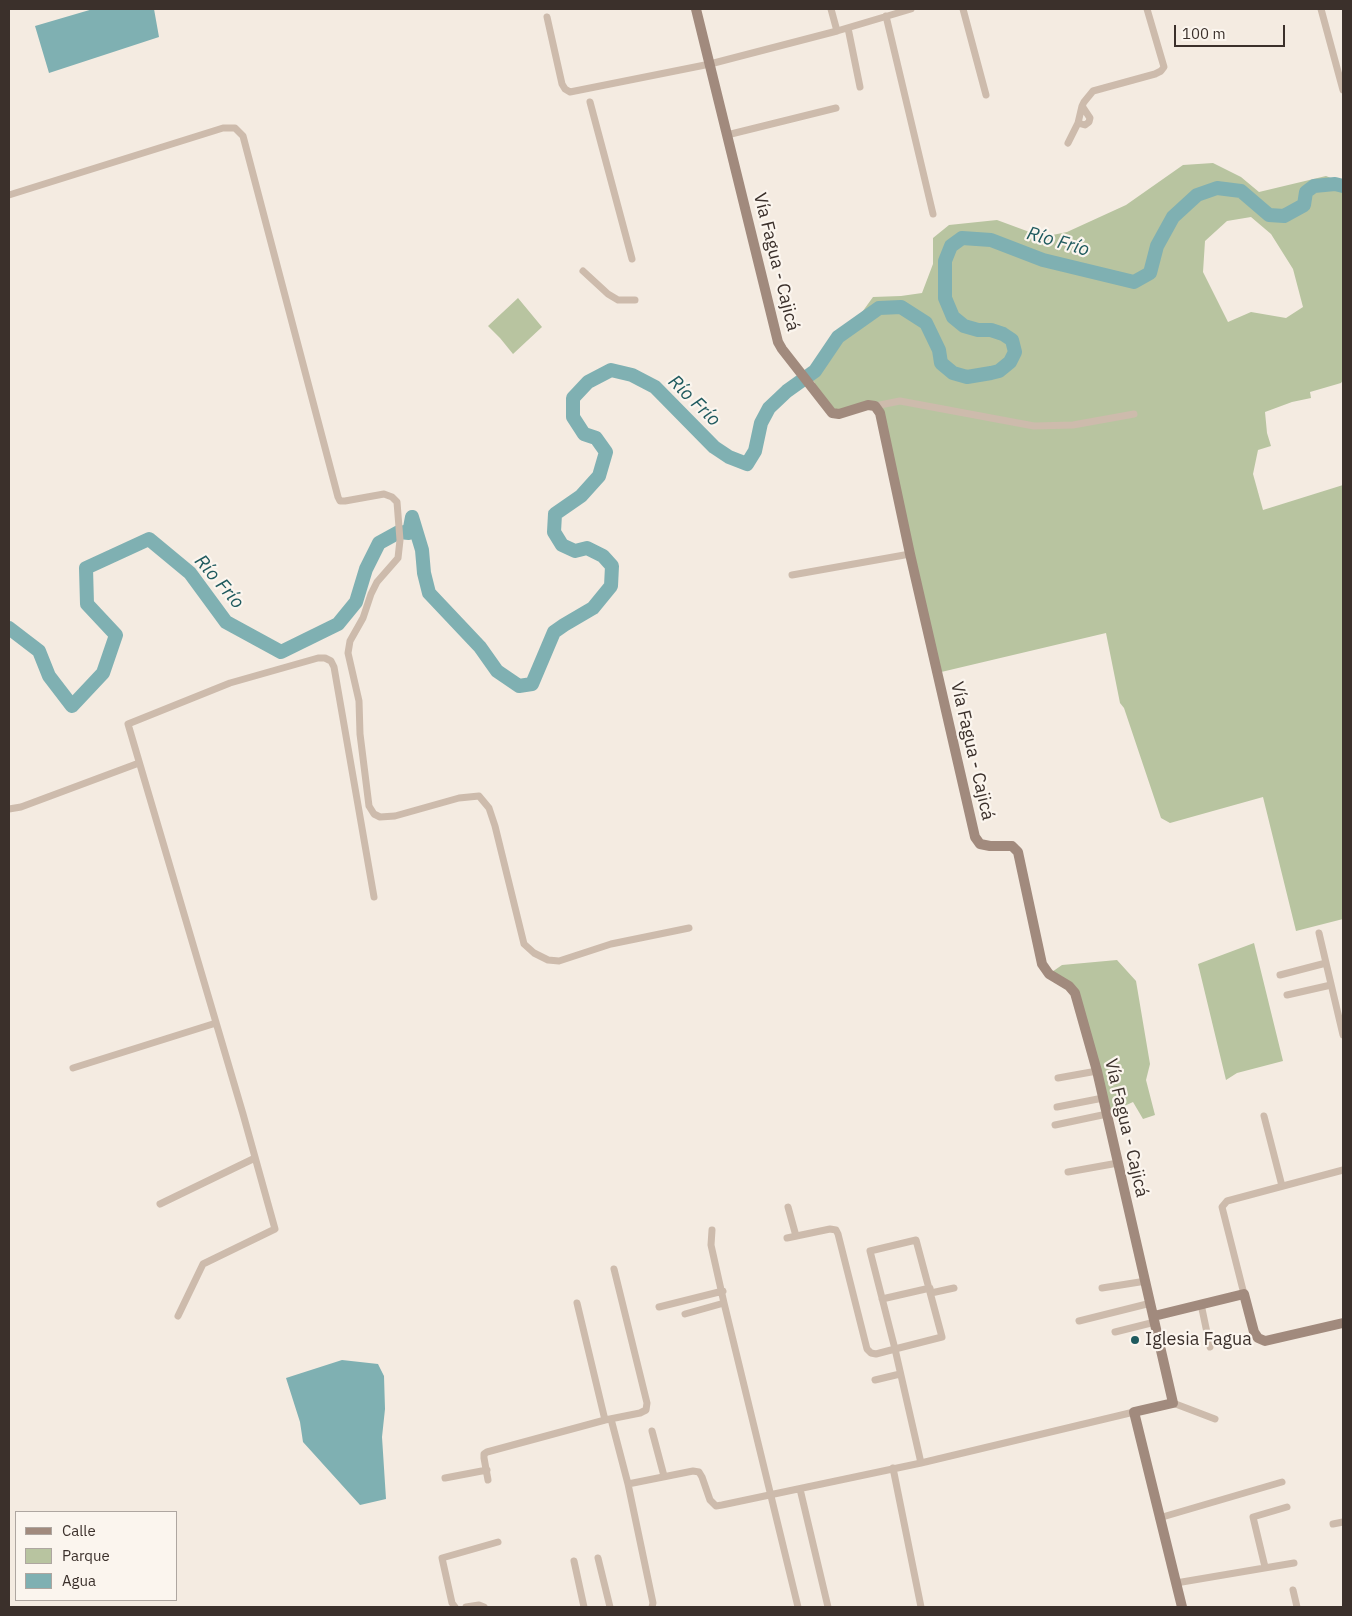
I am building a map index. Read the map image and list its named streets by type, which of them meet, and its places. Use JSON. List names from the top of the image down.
{
  "streets": {
    "street": ["Vía Fagua - Cajicá"]
  },
  "water": ["Río Frío"],
  "places": ["Iglesia Fagua"],
  "legend": ["Calle", "Parque", "Agua"],
  "scale_bar": "100 m"
}
